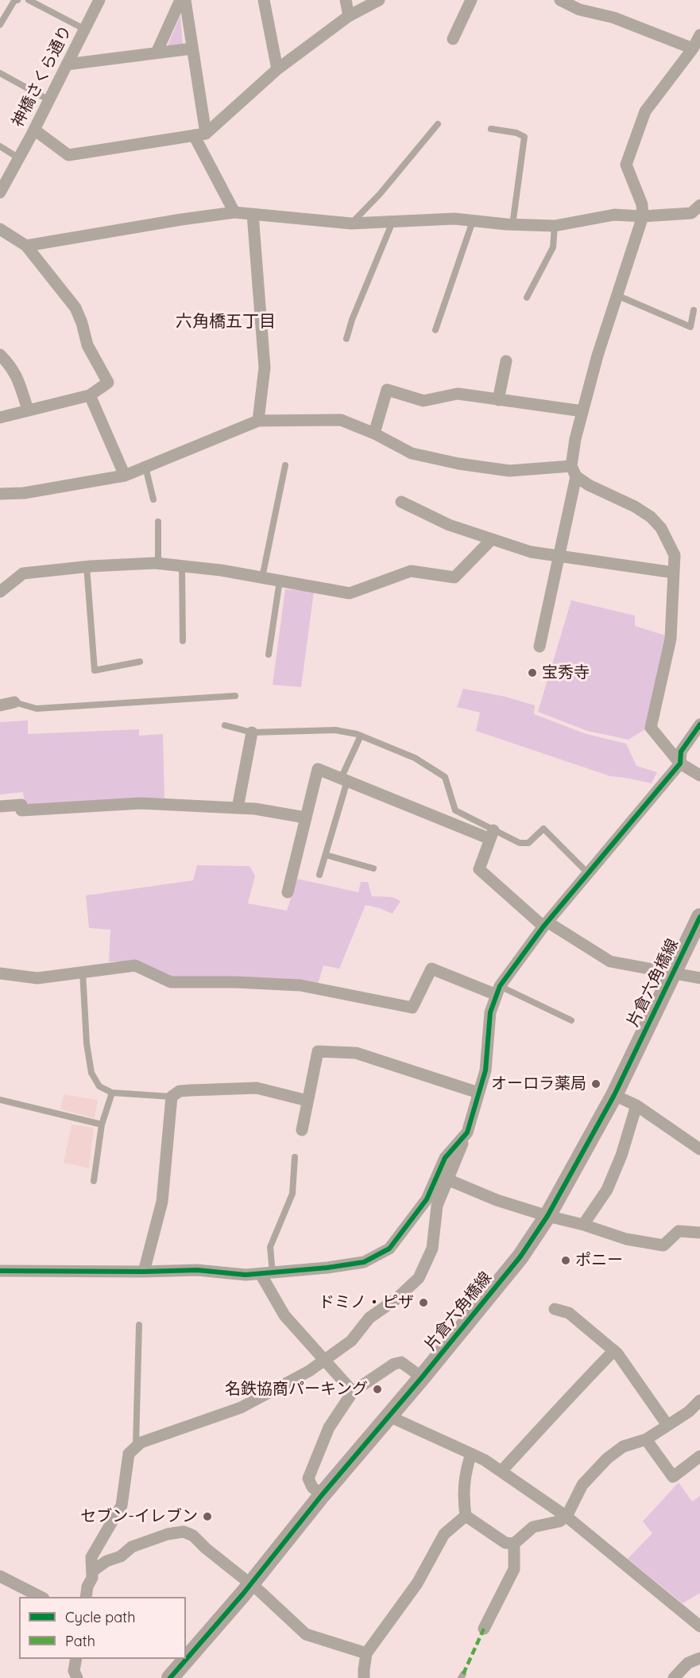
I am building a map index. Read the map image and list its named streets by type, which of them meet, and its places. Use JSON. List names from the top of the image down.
{
  "streets": {
    "street": ["神橋さくら通り", "片倉六角橋線"]
  },
  "districts": ["六角橋五丁目"],
  "places": [
    "宝秀寺",
    "オーロラ薬局",
    "ポニー",
    "ドミノ・ピザ",
    "名鉄協商パーキング",
    "セブン-イレブン"
  ],
  "legend": ["Cycle path", "Path"]
}
